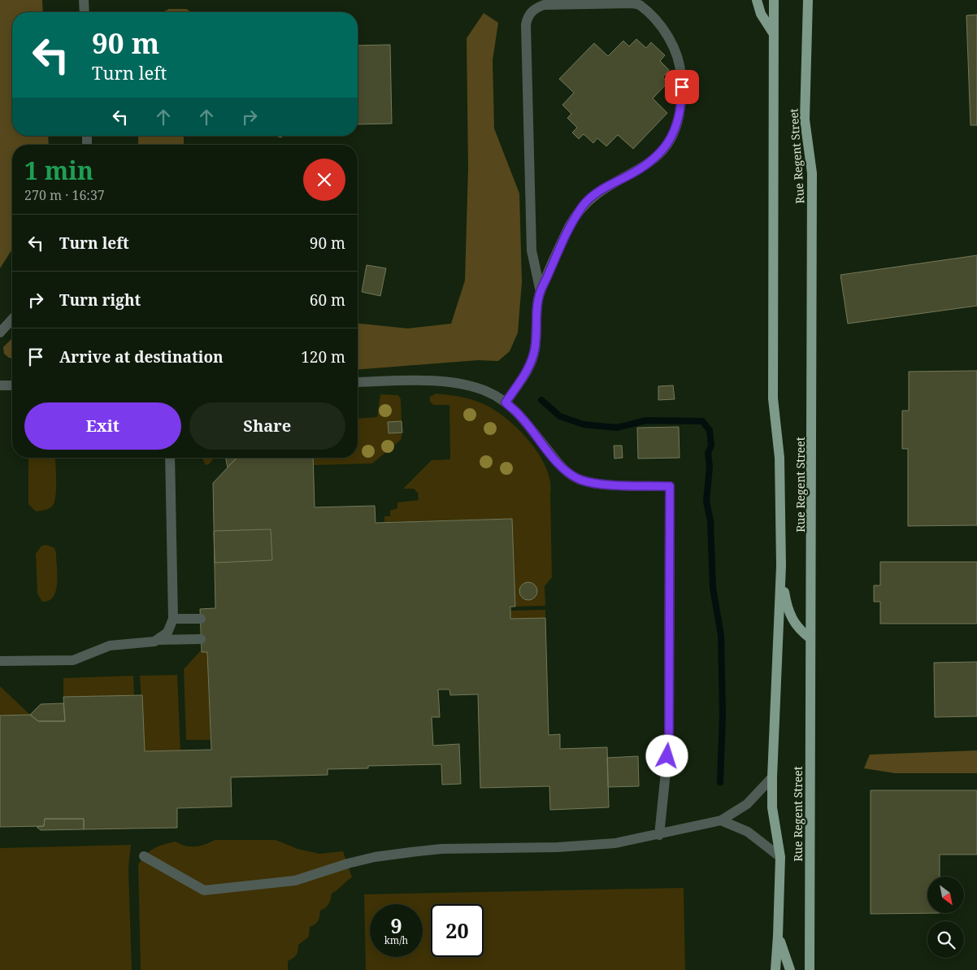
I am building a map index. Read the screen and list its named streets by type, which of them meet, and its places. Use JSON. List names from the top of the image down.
{
  "streets": {
    "main road": ["Rue Regent Street"]
  },
  "north": "bottom right",
  "page": {
    "turn": ["90 m", "Turn left"],
    "heading": ["1 min", "270 m · 16:37"],
    "list": [
      {
        "name": "Turn left",
        "value": "90 m"
      },
      {
        "name": "Turn right",
        "value": "60 m"
      },
      {
        "name": "Arrive at destination",
        "value": "120 m"
      }
    ],
    "buttons": ["Exit", "Share"],
    "speed": "9 km/h",
    "limit": "20"
  }
}
